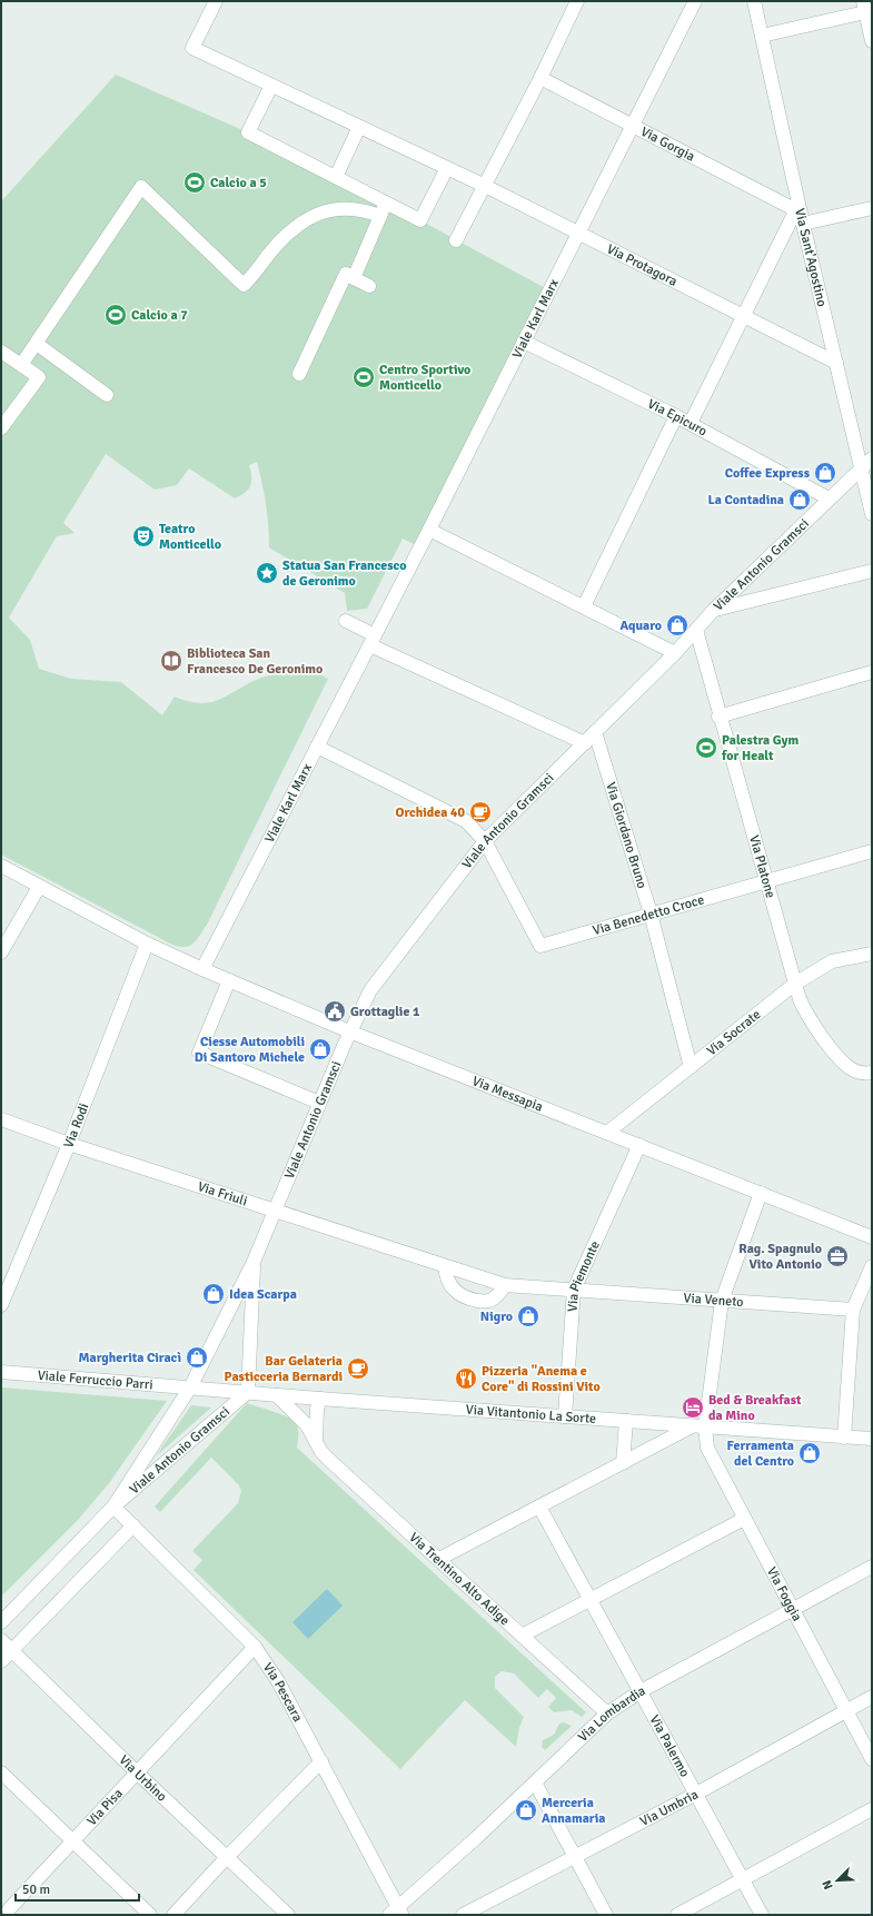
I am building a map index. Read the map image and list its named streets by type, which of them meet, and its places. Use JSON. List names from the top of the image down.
{
  "streets": {
    "street": [
      "Via Gorgia",
      "Via Sant'Agostino",
      "Via Protagora",
      "Viale Karl Marx",
      "Via Epicuro",
      "Viale Antonio Gramsci",
      "Via Giordano Bruno",
      "Via Platone",
      "Via Benedetto Croce",
      "Via Socrate",
      "Via Messapia",
      "Via Rodi",
      "Via Friuli",
      "Via Piemonte",
      "Via Veneto",
      "Viale Ferruccio Parri",
      "Via Vitantonio La Sorte",
      "Via Trentino Alto Adige",
      "Via Foggia",
      "Via Pescara",
      "Via Lombardia",
      "Via Palermo",
      "Via Urbino",
      "Via Pisa",
      "Via Umbria"
    ]
  },
  "crossings": [
    ["Via Gorgia", "Via Sant'Agostino"],
    ["Via Gorgia", "Viale Karl Marx"],
    ["Via Sant'Agostino", "Via Protagora"],
    ["Via Sant'Agostino", "Viale Antonio Gramsci"],
    ["Via Protagora", "Viale Karl Marx"],
    ["Viale Karl Marx", "Via Epicuro"],
    ["Viale Karl Marx", "Via Messapia"],
    ["Via Epicuro", "Viale Antonio Gramsci"],
    ["Viale Antonio Gramsci", "Via Giordano Bruno"],
    ["Viale Antonio Gramsci", "Via Platone"],
    ["Viale Antonio Gramsci", "Via Benedetto Croce"],
    ["Viale Antonio Gramsci", "Via Messapia"],
    ["Viale Antonio Gramsci", "Via Friuli"],
    ["Viale Antonio Gramsci", "Viale Ferruccio Parri"],
    ["Viale Antonio Gramsci", "Via Vitantonio La Sorte"],
    ["Viale Antonio Gramsci", "Via Pescara"],
    ["Via Giordano Bruno", "Via Benedetto Croce"],
    ["Via Giordano Bruno", "Via Socrate"],
    ["Via Platone", "Via Benedetto Croce"],
    ["Via Platone", "Via Socrate"],
    ["Via Socrate", "Via Messapia"],
    ["Via Messapia", "Via Rodi"],
    ["Via Messapia", "Via Piemonte"],
    ["Via Messapia", "Via Foggia"],
    ["Via Rodi", "Via Friuli"],
    ["Via Friuli", "Via Piemonte"],
    ["Via Friuli", "Via Veneto"],
    ["Via Piemonte", "Via Veneto"],
    ["Via Piemonte", "Via Vitantonio La Sorte"],
    ["Via Veneto", "Via Foggia"],
    ["Viale Ferruccio Parri", "Via Vitantonio La Sorte"],
    ["Via Vitantonio La Sorte", "Via Trentino Alto Adige"],
    ["Via Vitantonio La Sorte", "Via Foggia"],
    ["Via Trentino Alto Adige", "Via Lombardia"],
    ["Via Foggia", "Via Lombardia"],
    ["Via Foggia", "Via Umbria"],
    ["Via Pescara", "Via Lombardia"],
    ["Via Pescara", "Via Pisa"],
    ["Via Lombardia", "Via Palermo"],
    ["Via Palermo", "Via Umbria"],
    ["Via Urbino", "Via Pisa"]
  ],
  "places": {
    "sports": [
      "Calcio a 5",
      "Calcio a 7",
      "Centro Sportivo Monticello",
      "Palestra Gym for Healt"
    ],
    "shop": [
      "Coffee Express",
      "La Contadina",
      "Aquaro",
      "Ciesse Automobili Di Santoro Michele",
      "Idea Scarpa",
      "Nigro",
      "Margherita Ciracì",
      "Ferramenta del Centro",
      "Merceria Annamaria"
    ],
    "theatre": ["Teatro Monticello"],
    "place": ["Statua San Francesco de Geronimo"],
    "library": ["Biblioteca San Francesco De Geronimo"],
    "cafe": ["Orchidea 40", "Bar Gelateria Pasticceria Bernardi"],
    "public building": ["Grottaglie 1"],
    "office": ["Rag. Spagnulo Vito Antonio"],
    "restaurant": ["Pizzeria \"Anema e Core\" di Rossini Vito"],
    "hotel": ["Bed & Breakfast da Mino"]
  },
  "scale_bar": "50 m",
  "north": "bottom left"
}
